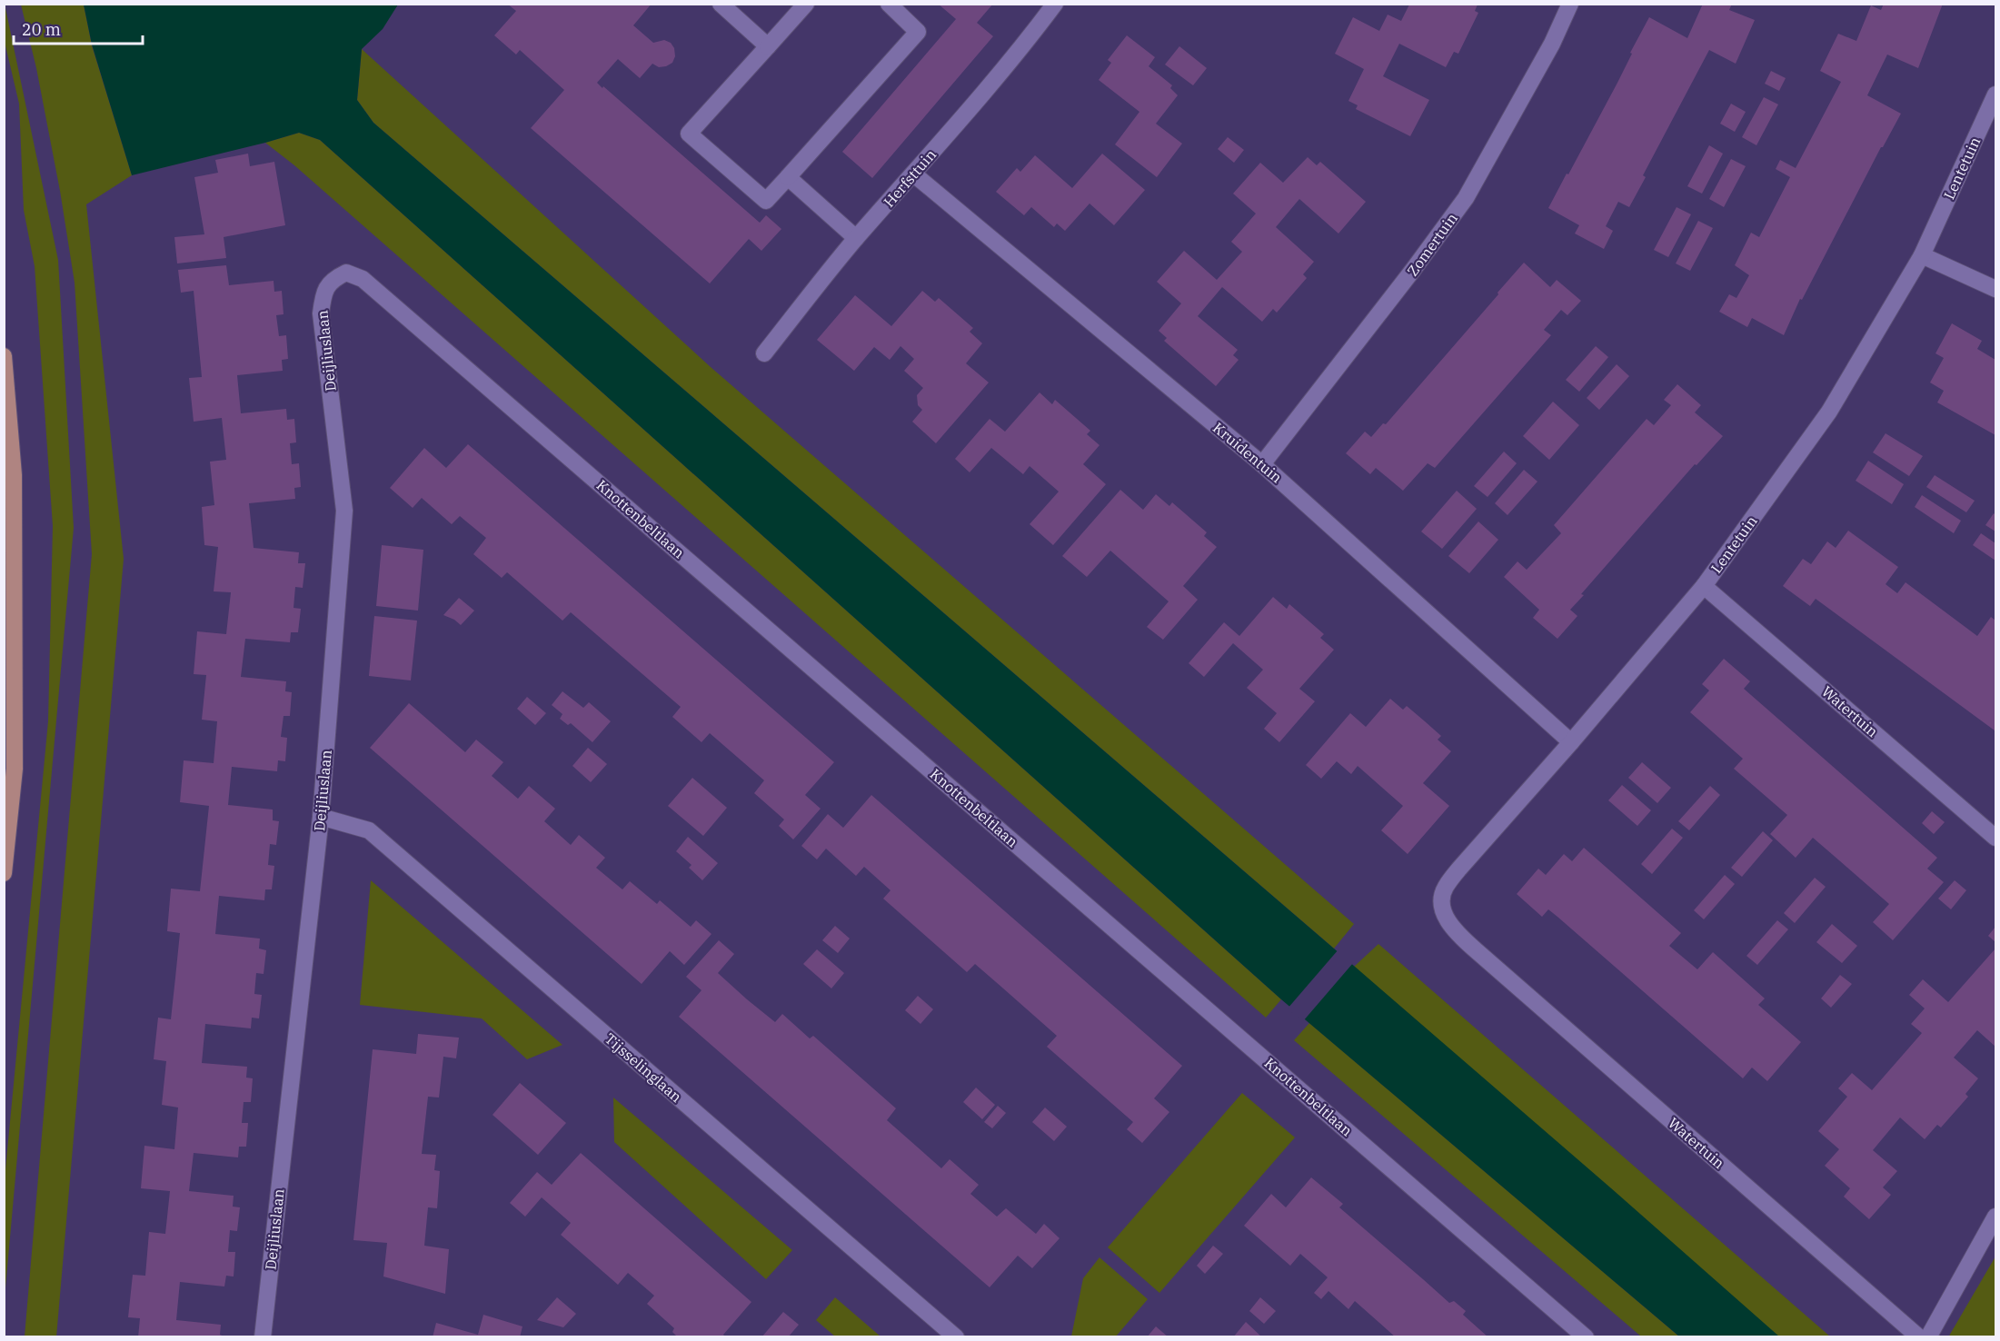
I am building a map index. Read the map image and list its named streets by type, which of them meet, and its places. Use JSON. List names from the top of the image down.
{
  "streets": {
    "street": [
      "Lentetuin",
      "Herfsttuin",
      "Zomertuin",
      "Deijliuslaan",
      "Kruidentuin",
      "Knottenbeltlaan",
      "Watertuin",
      "Tijsselinglaan"
    ]
  },
  "crossings": [
    ["Lentetuin", "Kruidentuin"],
    ["Lentetuin", "Watertuin"],
    ["Herfsttuin", "Kruidentuin"],
    ["Zomertuin", "Kruidentuin"],
    ["Deijliuslaan", "Knottenbeltlaan"],
    ["Deijliuslaan", "Tijsselinglaan"]
  ],
  "scale_bar": "20 m"
}
